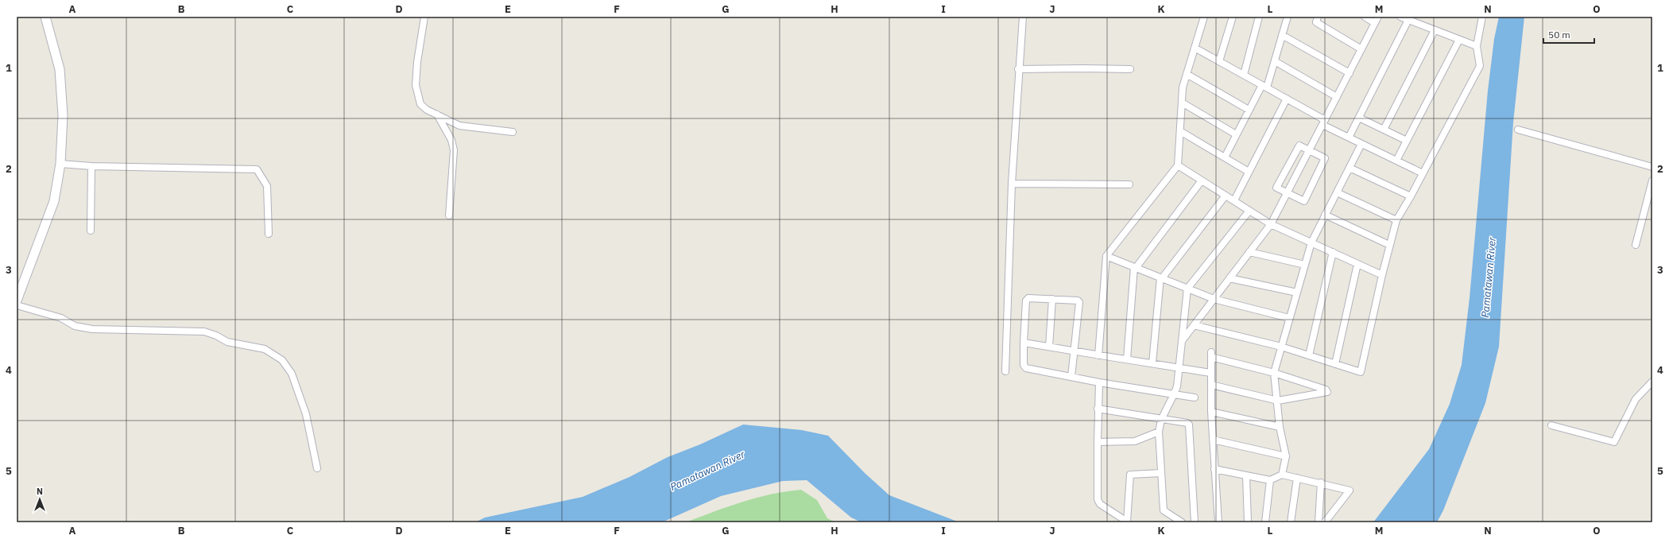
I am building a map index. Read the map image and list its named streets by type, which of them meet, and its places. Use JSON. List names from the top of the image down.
{
  "water": ["Pamatawan River"],
  "scale_bar": "50 m",
  "north": "top",
  "grid": {
    "columns": [
      "A",
      "B",
      "C",
      "D",
      "E",
      "F",
      "G",
      "H",
      "I",
      "J",
      "K",
      "L",
      "M",
      "N",
      "O"
    ],
    "rows": [
      "1",
      "2",
      "3",
      "4",
      "5"
    ]
  }
}
